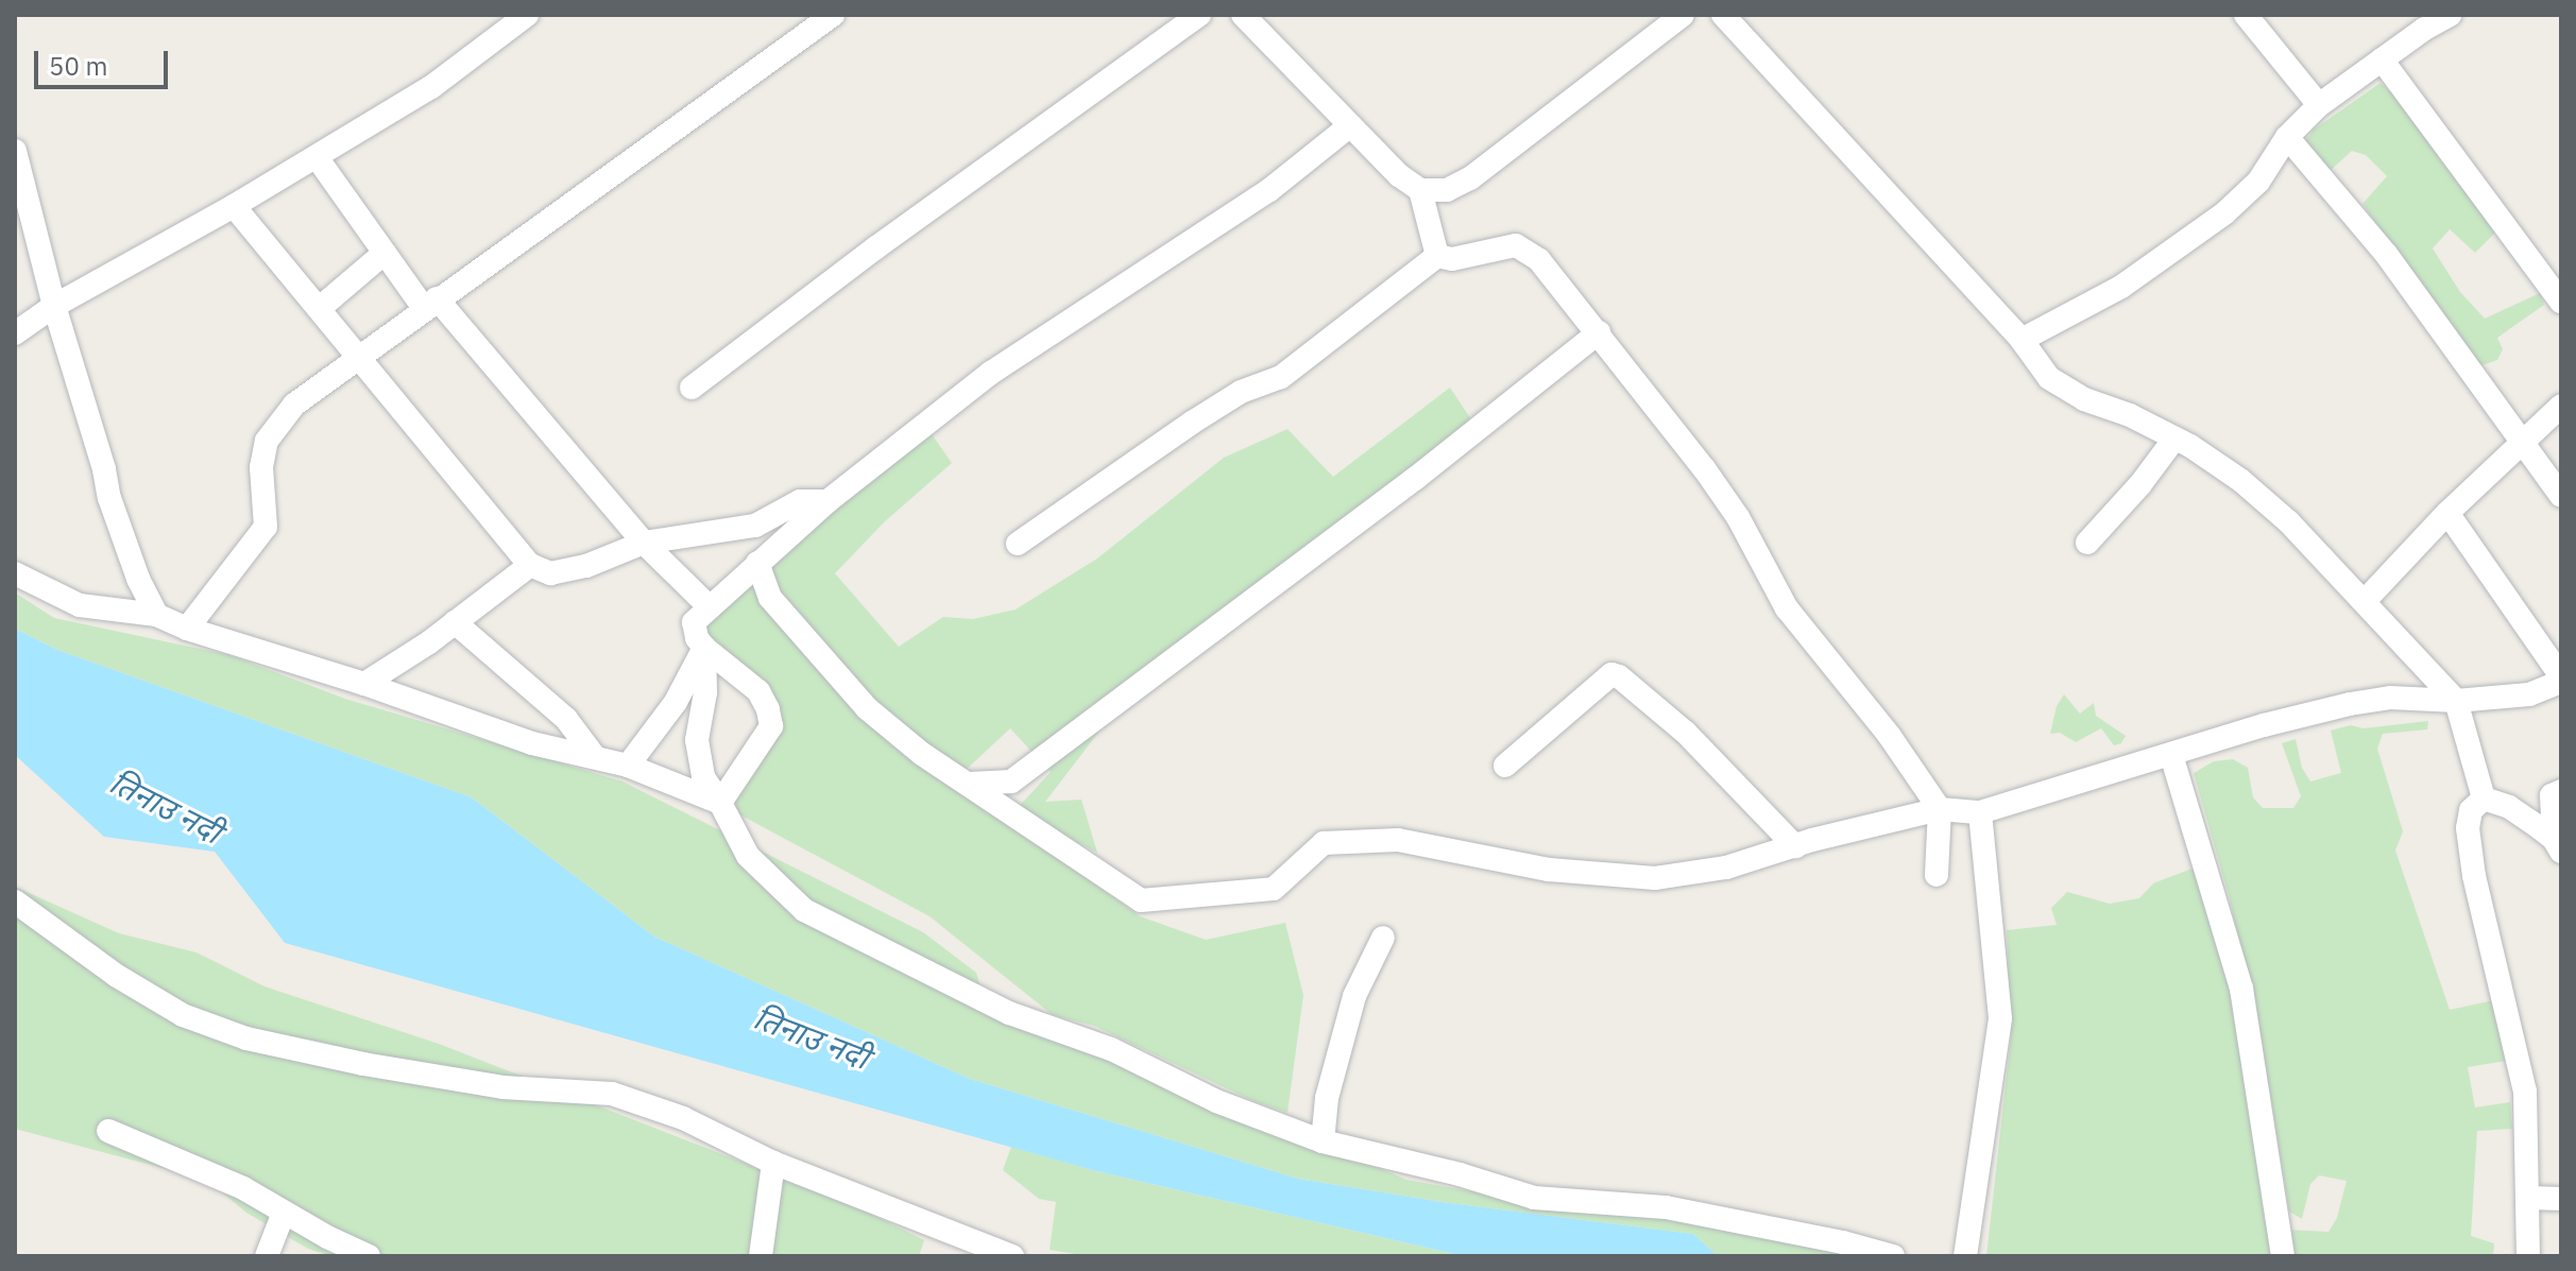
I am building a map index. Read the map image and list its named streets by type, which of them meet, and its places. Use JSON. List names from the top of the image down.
{
  "water": ["तिनाउ नदी"],
  "scale_bar": "50 m"
}
